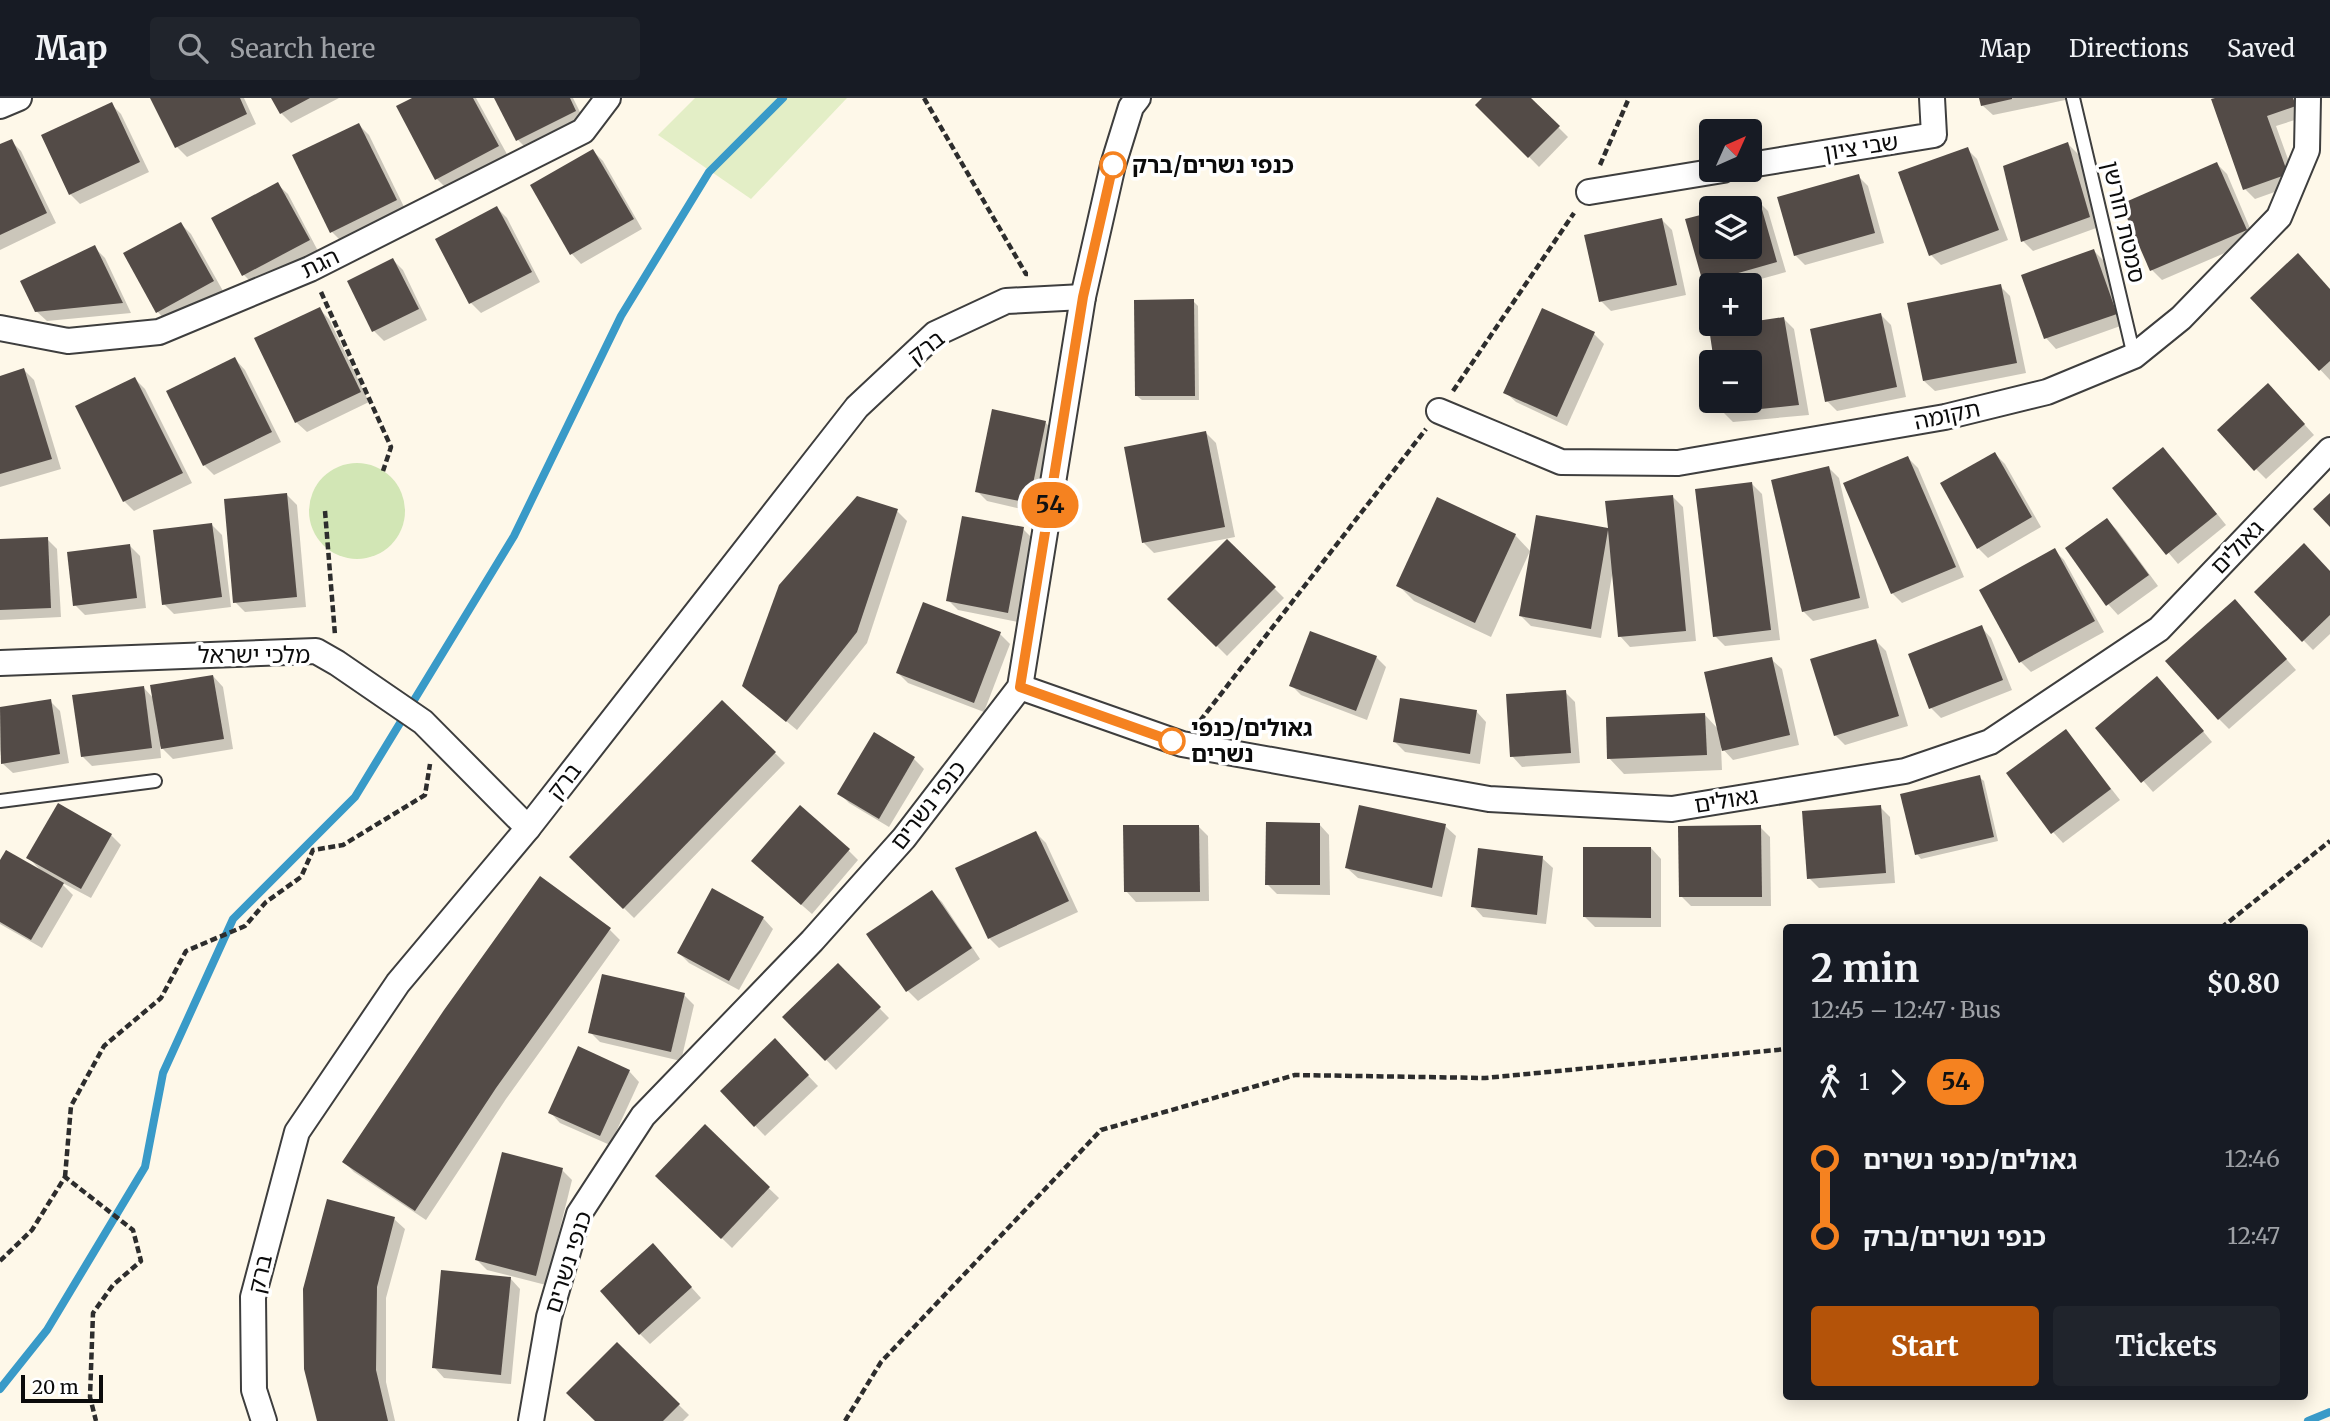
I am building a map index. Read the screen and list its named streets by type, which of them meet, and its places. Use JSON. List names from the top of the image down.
{
  "streets": {
    "street": [
      "שבי ציון",
      "הגת",
      "ברק",
      "תקומה",
      "גאולים",
      "מלכי ישראל",
      "כנפי נשרים"
    ],
    "lane": ["סמטת חורשן"]
  },
  "crossings": [
    ["סמטת חורשן", "תקומה"],
    ["ברק", "מלכי ישראל"],
    ["ברק", "כנפי נשרים"],
    ["גאולים", "כנפי נשרים"]
  ],
  "places": ["כנפי נשרים/ברק", "גאולים/כנפי נשרים"],
  "lines": ["bus line 54"],
  "scale_bar": "20 m",
  "north": "top right",
  "page": {
    "header": "Map",
    "search": "Search here",
    "nav": ["Map", "Directions", "Saved"],
    "on_map": "54",
    "map_buttons": ["+", "−"],
    "heading": ["2 min", "12:45 – 12:47 · Bus", "$0.80"],
    "legs": ["1", "54"],
    "list": [
      {
        "name": "גאולים/כנפי נשרים",
        "value": "12:46"
      },
      {
        "name": "כנפי נשרים/ברק",
        "value": "12:47"
      }
    ],
    "buttons": ["Start", "Tickets"],
    "scale": "20 m"
  }
}
